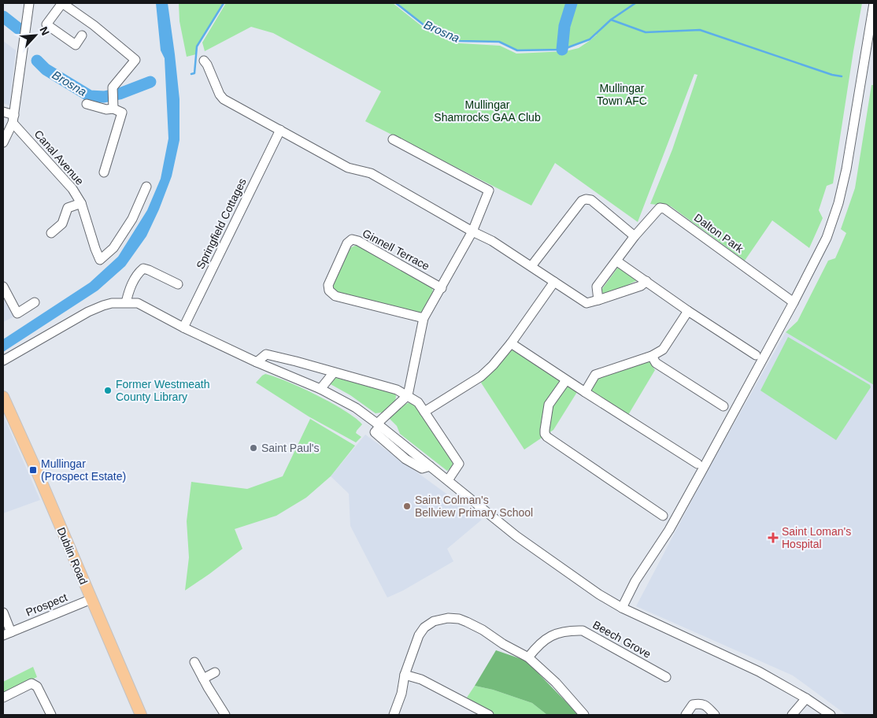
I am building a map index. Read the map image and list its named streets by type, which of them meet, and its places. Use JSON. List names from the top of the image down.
{
  "streets": {
    "main road": ["Dublin Road"],
    "street": [
      "Canal Avenue",
      "Springfield Cottages",
      "Dalton Park",
      "Ginnell Terrace",
      "Prospect",
      "Beech Grove"
    ]
  },
  "crossings": [
    ["Dublin Road", "Prospect"]
  ],
  "water": ["Brosna"],
  "parks": ["Mullingar Town AFC", "Mullingar Shamrocks GAA Club"],
  "places": {
    "other": ["Former Westmeath County Library", "Saint Paul's", "Saint Colman's Bellview Primary School"],
    "transit": ["Mullingar (Prospect Estate)"],
    "health": ["Saint Loman's Hospital"]
  },
  "north": "top right"
}
